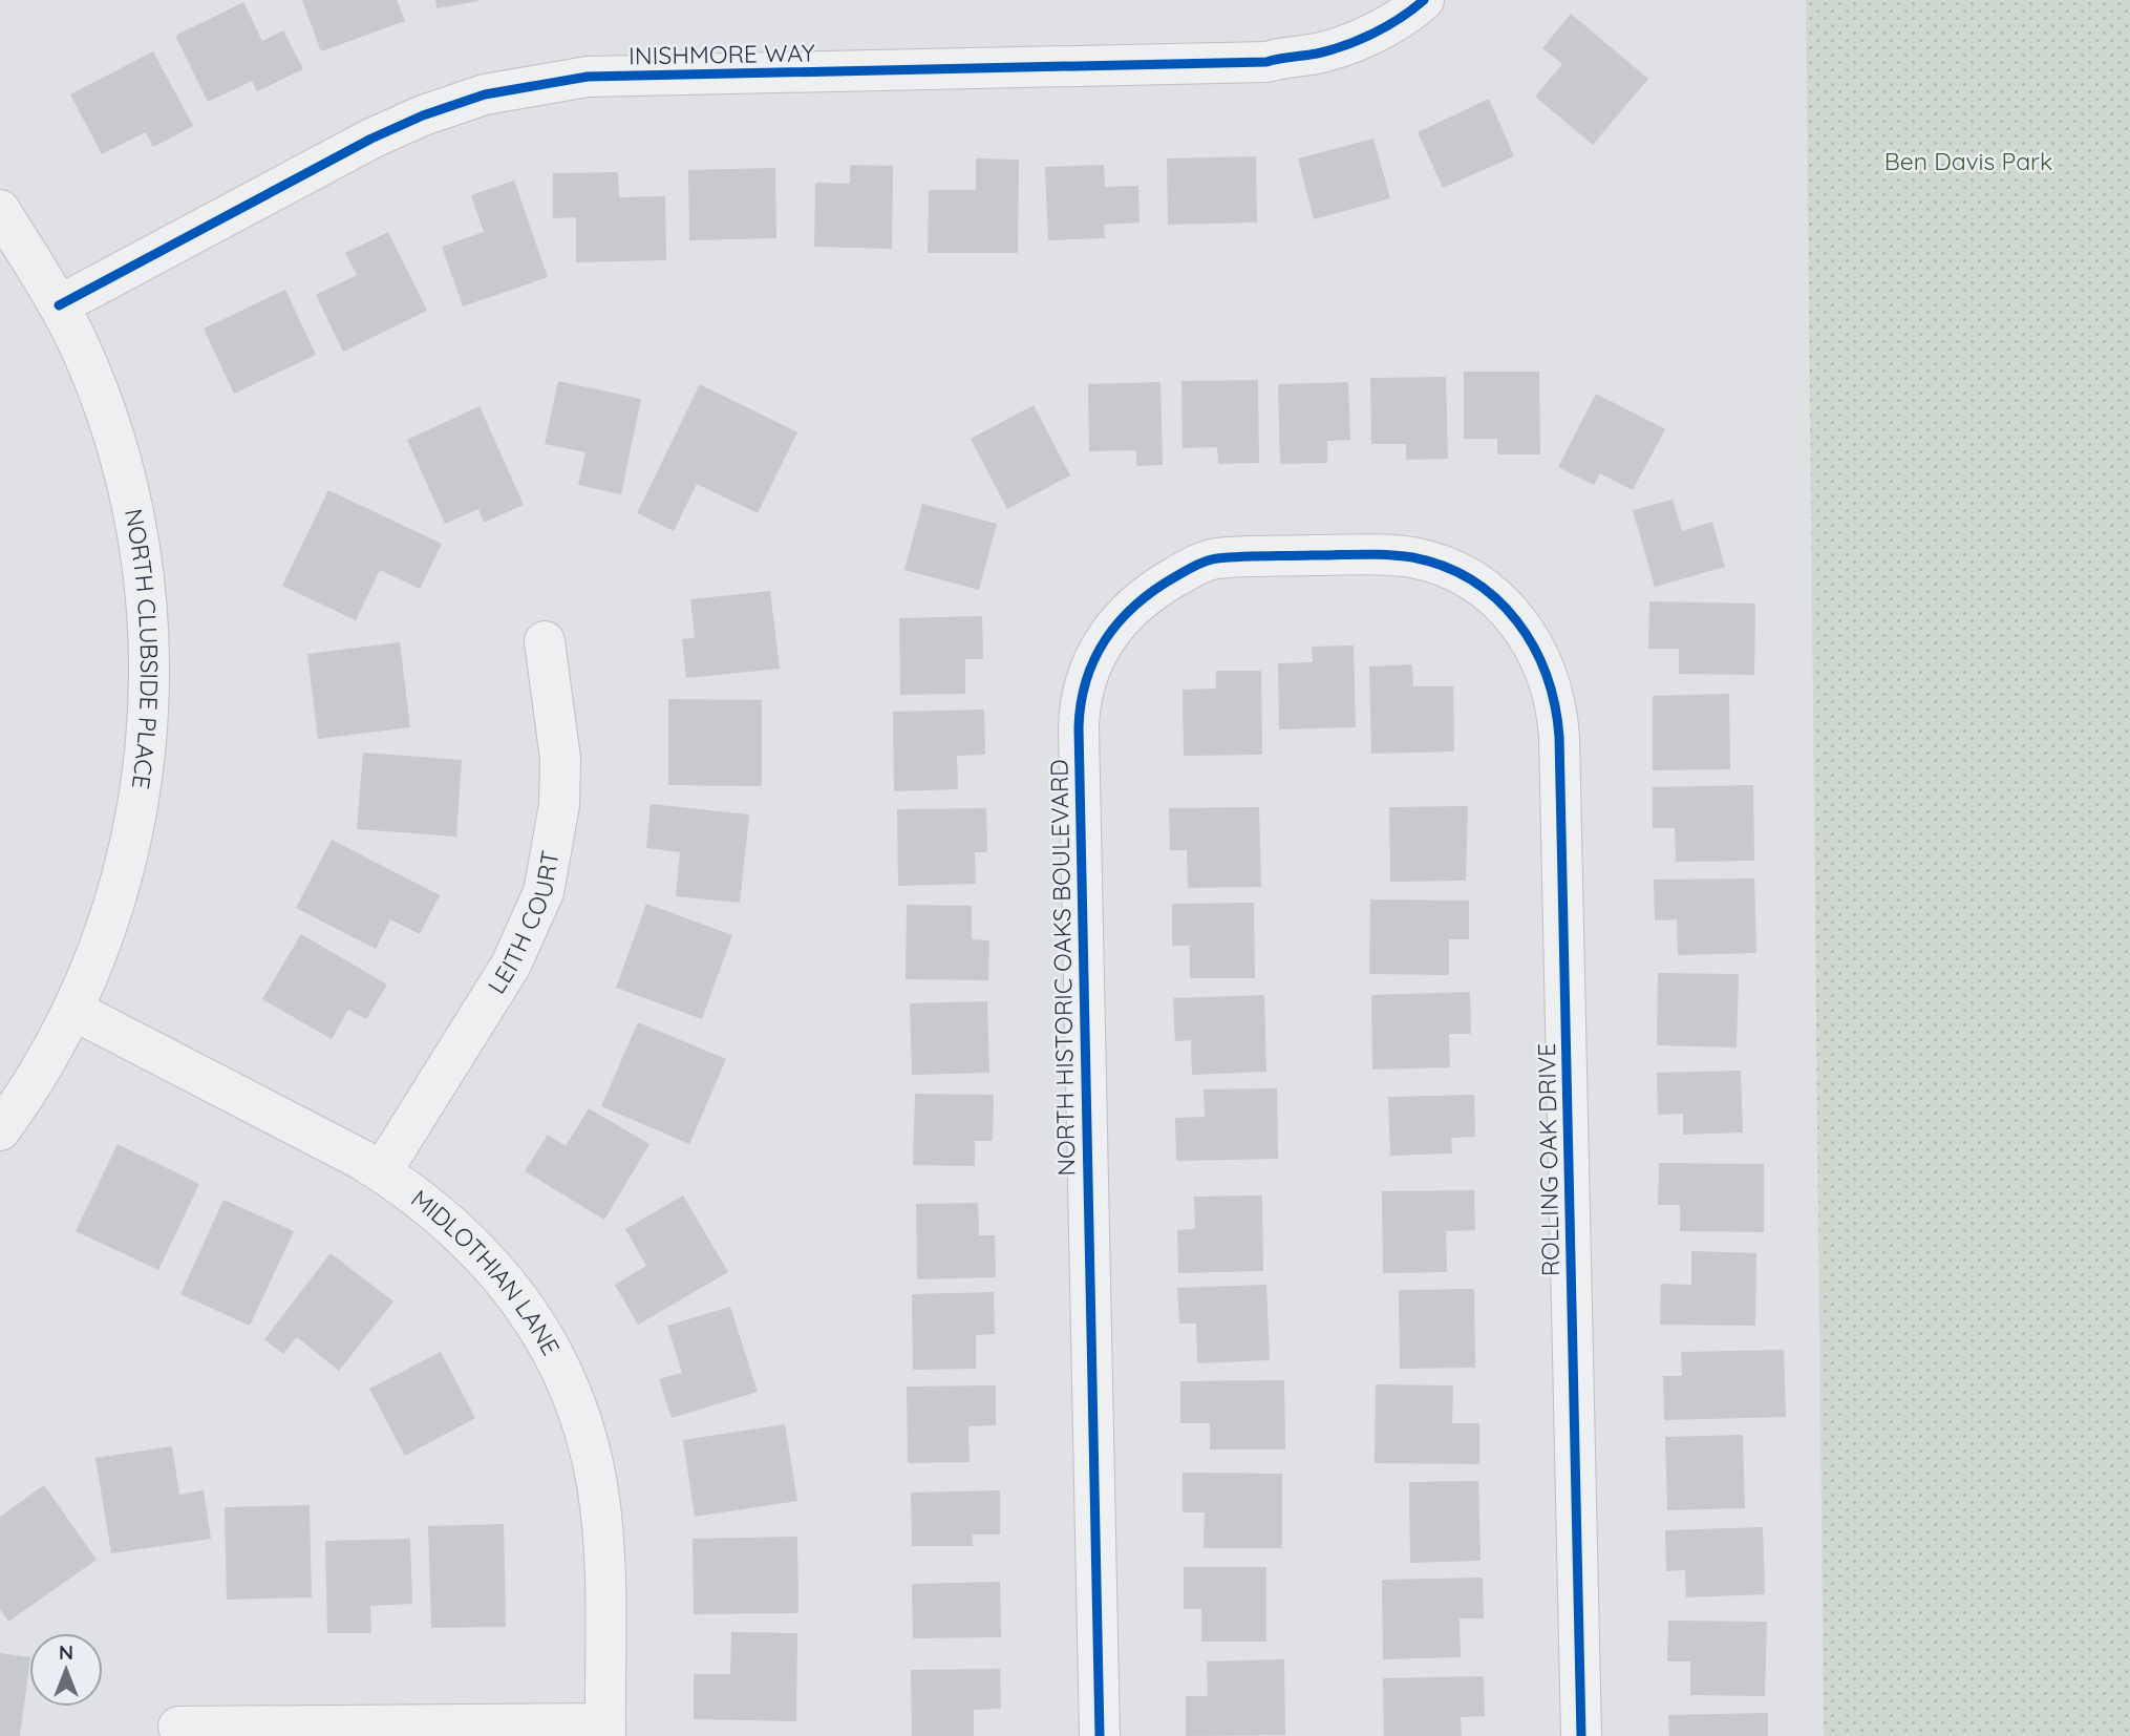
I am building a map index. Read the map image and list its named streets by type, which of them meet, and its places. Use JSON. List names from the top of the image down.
{
  "streets": {
    "street": [
      "INISHMORE WAY",
      "NORTH CLUBSIDE PLACE",
      "LEITH COURT",
      "NORTH HISTORIC OAKS BOULEVARD",
      "ROLLING OAK DRIVE",
      "MIDLOTHIAN LANE"
    ]
  },
  "crossings": [
    ["INISHMORE WAY", "NORTH CLUBSIDE PLACE"],
    ["NORTH CLUBSIDE PLACE", "MIDLOTHIAN LANE"],
    ["LEITH COURT", "MIDLOTHIAN LANE"],
    ["NORTH HISTORIC OAKS BOULEVARD", "ROLLING OAK DRIVE"]
  ],
  "parks": ["Ben Davis Park"],
  "north": "top"
}
